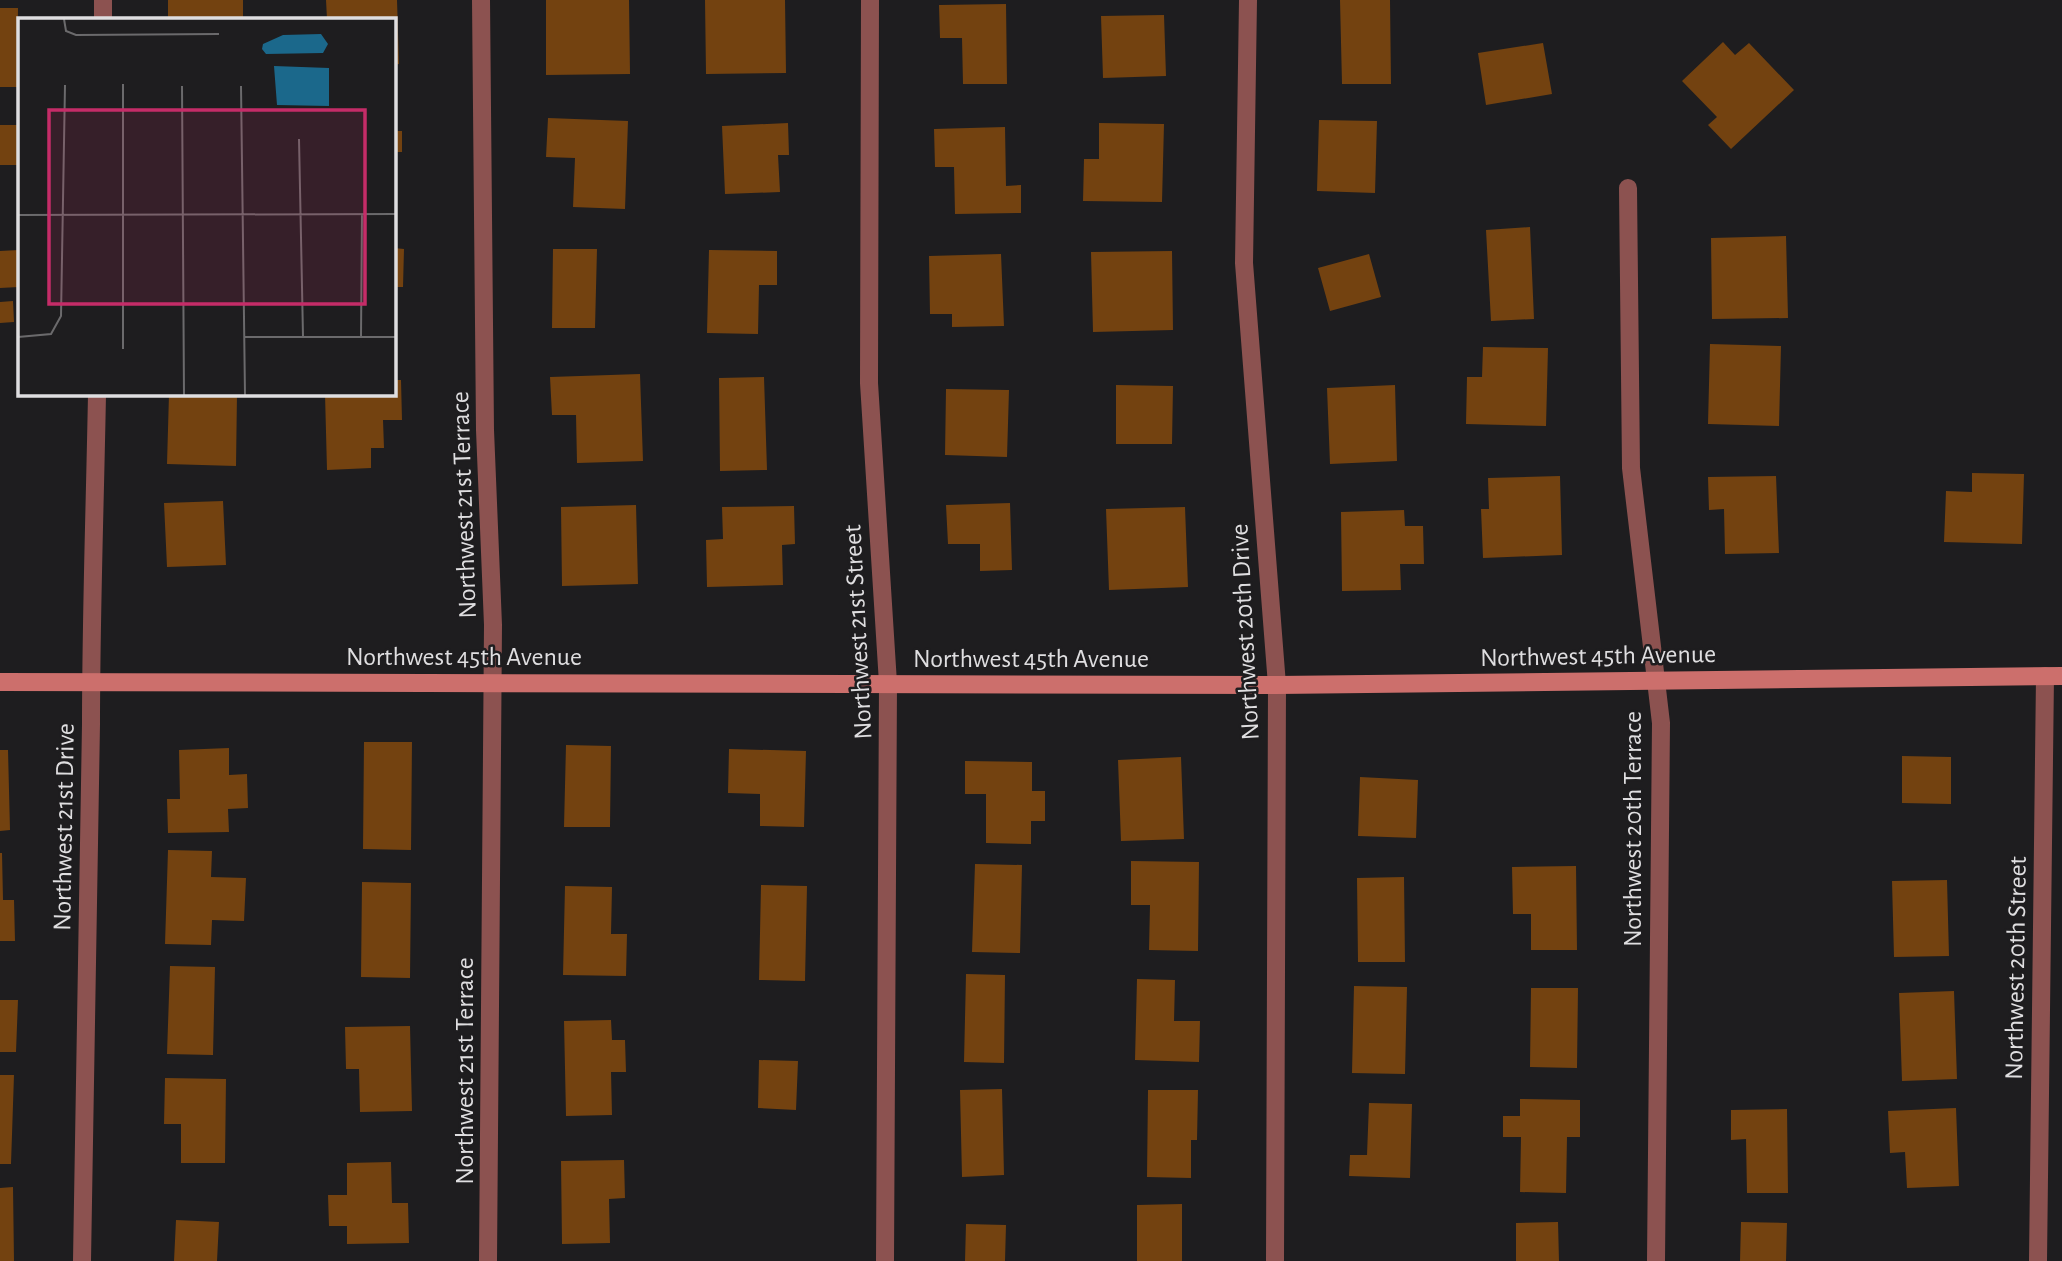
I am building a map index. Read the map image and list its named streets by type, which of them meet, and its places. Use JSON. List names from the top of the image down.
{
  "streets": {
    "street": [
      "Northwest 21st Terrace",
      "Northwest 21st Street",
      "Northwest 20th Drive",
      "Northwest 45th Avenue",
      "Northwest 21st Drive",
      "Northwest 20th Terrace",
      "Northwest 20th Street"
    ]
  },
  "crossings": [
    ["Northwest 21st Terrace", "Northwest 45th Avenue"],
    ["Northwest 21st Street", "Northwest 45th Avenue"],
    ["Northwest 20th Drive", "Northwest 45th Avenue"],
    ["Northwest 45th Avenue", "Northwest 21st Drive"],
    ["Northwest 45th Avenue", "Northwest 20th Terrace"],
    ["Northwest 45th Avenue", "Northwest 20th Street"]
  ]
}
